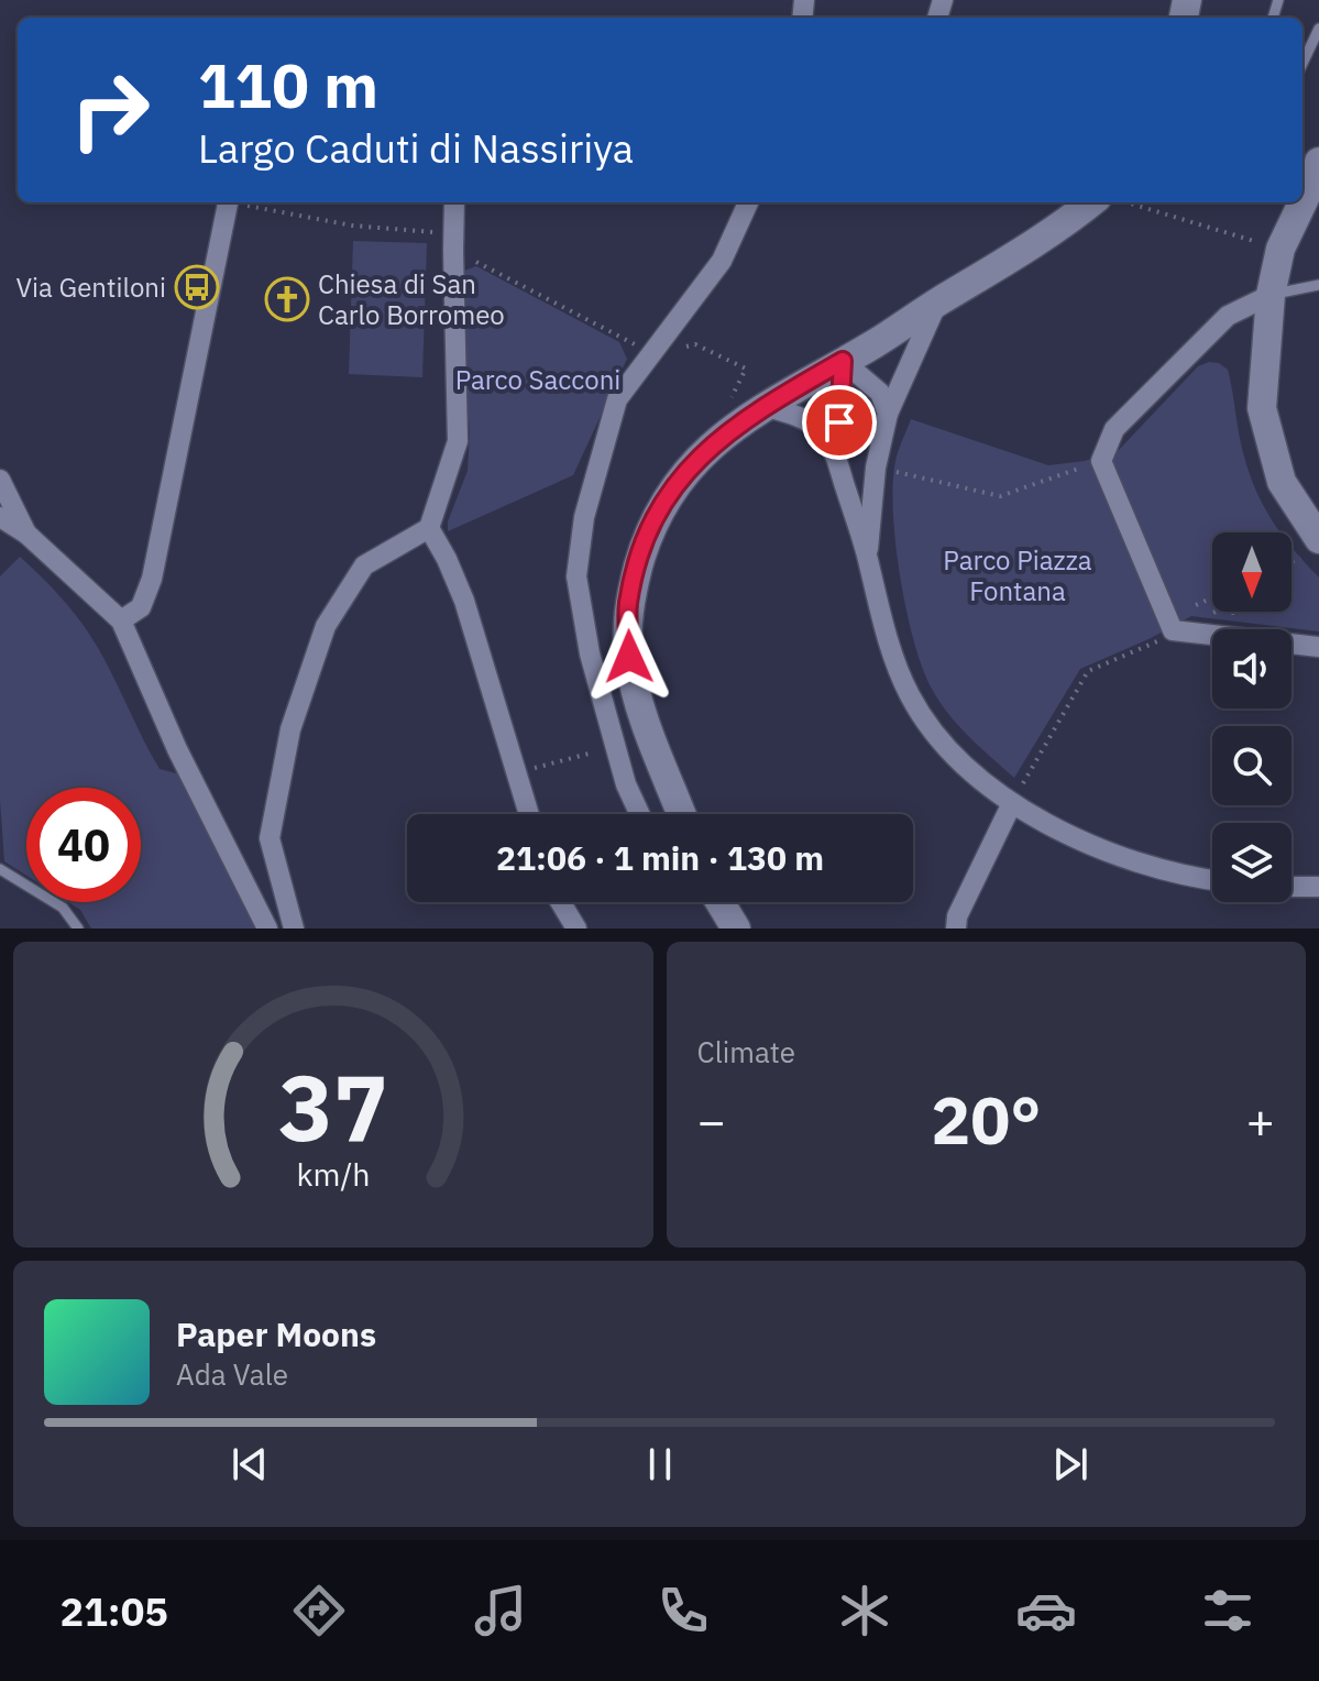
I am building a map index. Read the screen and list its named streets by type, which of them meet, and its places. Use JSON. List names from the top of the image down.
{
  "parks": ["Parco Sacconi", "Parco Piazza Fontana"],
  "places": {
    "bus stop": ["Via Gentiloni"],
    "church": ["Chiesa di San Carlo Borromeo"]
  },
  "north": "bottom",
  "page": {
    "turn": ["110 m", "Largo Caduti di Nassiriya"],
    "limit": "40",
    "trip": "21:06 · 1 min · 130 m",
    "tile": "Climate",
    "heat": ["−", "20°", "+"],
    "song": ["Paper Moons", "Ada Vale"],
    "tabs": "21:05",
    "gauge": ["37", "km/h"]
  }
}
